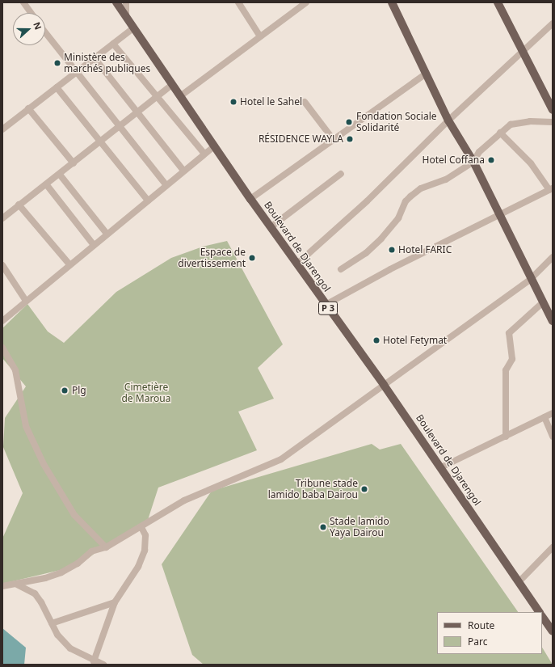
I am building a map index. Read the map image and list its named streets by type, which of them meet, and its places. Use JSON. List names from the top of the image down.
{
  "streets": {
    "main road": ["Boulevard de Djarengol", "P 3"]
  },
  "parks": ["Cimetière de Maroua"],
  "places": [
    "Ministère des marchés publiques",
    "Hotel le Sahel",
    "Fondation Sociale Solidarité",
    "RÉSIDENCE WAYLA",
    "Hotel Coffana",
    "Hotel FARIC",
    "Espace de divertissement",
    "Hotel Fetymat",
    "Plg",
    "Tribune stade lamido baba Dairou",
    "Stade lamido Yaya Dairou"
  ],
  "legend": ["Route", "Parc"],
  "north": "right"
}
